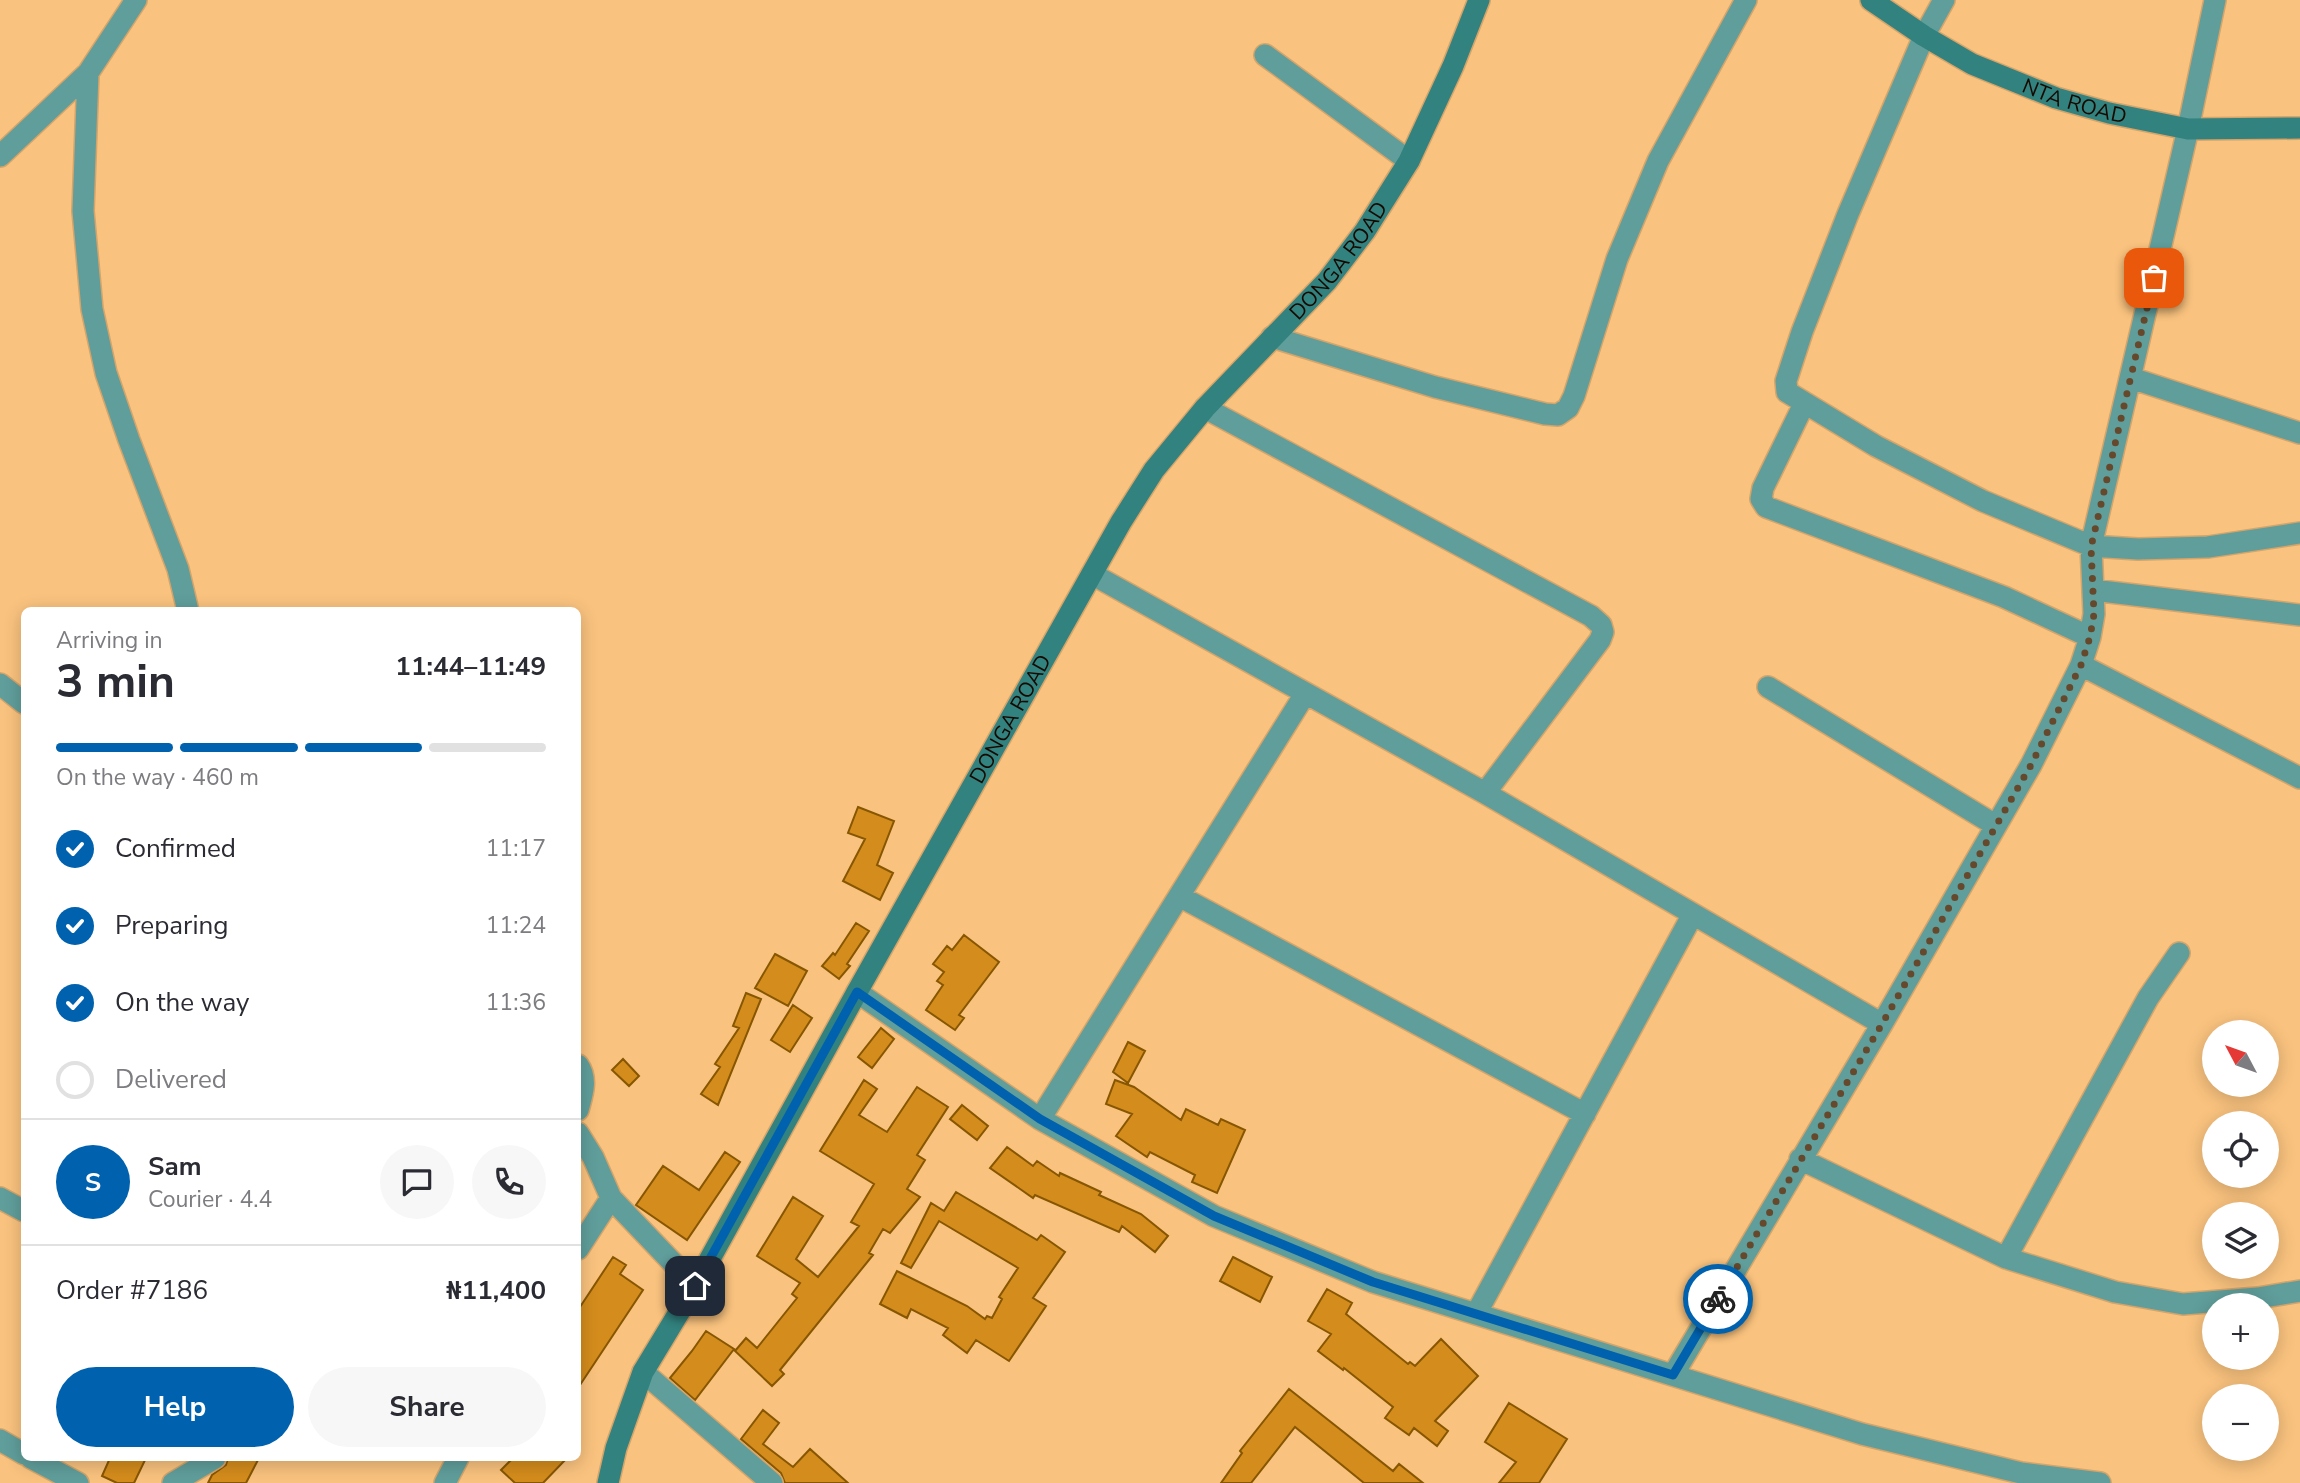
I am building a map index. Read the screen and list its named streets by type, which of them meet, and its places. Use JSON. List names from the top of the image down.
{
  "streets": {
    "street": ["NTA ROAD", "DONGA ROAD"]
  },
  "north": "top left",
  "page": {
    "heading": ["3 min", "Arriving in", "11:44–11:49"],
    "panel": [
      "Sam",
      "Courier · 4.4",
      "Order #7186",
      "₦11,400"
    ],
    "bar": "On the way · 460 m",
    "list": [
      ["Confirmed", "11:17"],
      ["Preparing", "11:24"],
      ["On the way", "11:36"],
      "Delivered"
    ],
    "map_buttons": ["+", "−"],
    "round": "S",
    "buttons": ["Help", "Share"]
  }
}
